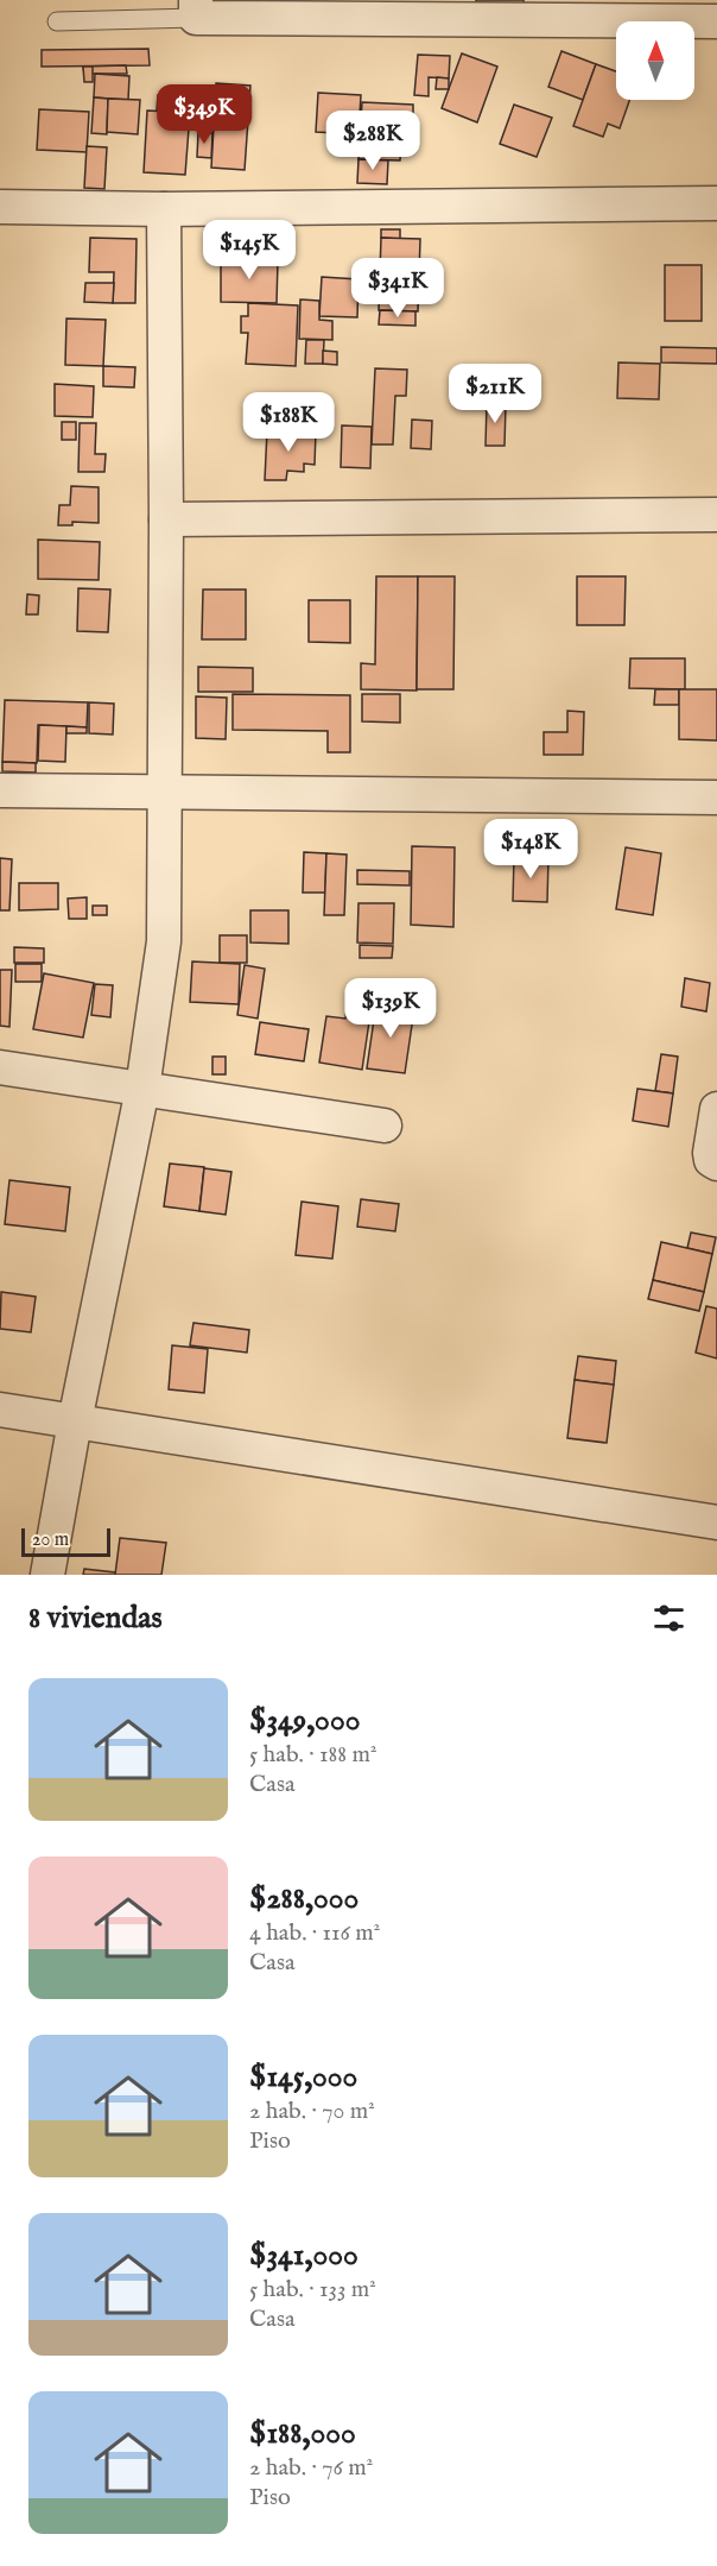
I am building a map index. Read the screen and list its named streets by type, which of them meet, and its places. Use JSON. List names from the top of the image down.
{
  "scale_bar": "20 m",
  "north": "top",
  "page": {
    "price": [
      "$349K",
      "$288K",
      "$145K",
      "$341K",
      "$211K",
      "$188K",
      "$148K",
      "$139K"
    ],
    "scale": "20 m",
    "heading": "8 viviendas",
    "list": [
      {
        "name": "$349,000",
        "note": "5 hab. · 188 m² · Casa"
      },
      {
        "name": "$288,000",
        "note": "4 hab. · 116 m² · Casa"
      },
      {
        "name": "$145,000",
        "note": "2 hab. · 70 m² · Piso"
      },
      {
        "name": "$341,000",
        "note": "5 hab. · 133 m² · Casa"
      },
      {
        "name": "$188,000",
        "note": "2 hab. · 76 m² · Piso"
      }
    ]
  }
}
